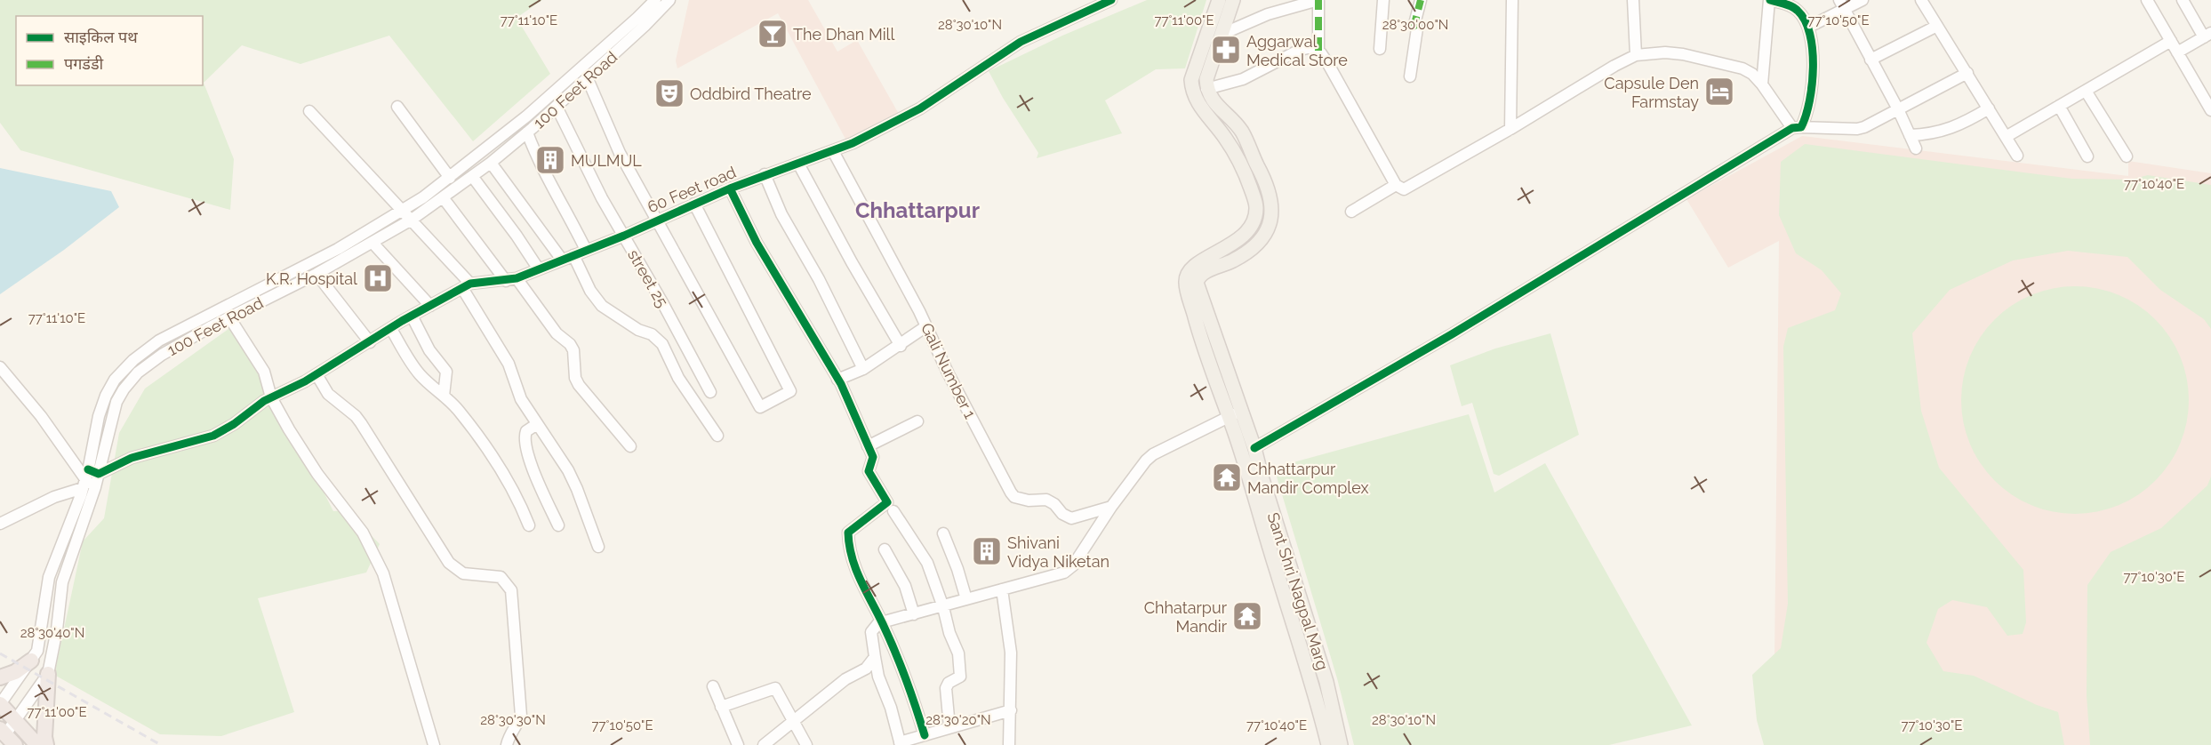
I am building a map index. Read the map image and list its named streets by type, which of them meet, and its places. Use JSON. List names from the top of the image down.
{
  "streets": {
    "main road": ["Sant Shri Nagpal Marg"],
    "street": [
      "100 Feet Road",
      "60 Feet road",
      "street 25",
      "Gali Number 1"
    ]
  },
  "crossings": [
    ["100 Feet Road", "60 Feet road"],
    ["100 Feet Road", "street 25"],
    ["60 Feet road", "street 25"],
    ["60 Feet road", "Gali Number 1"]
  ],
  "districts": ["Chhattarpur"],
  "places": {
    "bar": ["The Dhan Mill"],
    "pharmacy": ["Aggarwal Medical Store"],
    "hotel": ["Capsule Den Farmstay"],
    "theatre": ["Oddbird Theatre"],
    "building": ["MULMUL", "Shivani Vidya Niketan"],
    "hospital": ["K.R. Hospital"],
    "temple": ["Chhattarpur Mandir Complex", "Chhatarpur Mandir"]
  },
  "legend": ["साइकिल पथ", "पगडंडी"],
  "coordinates": [
    "77°11'10\"E",
    "77°11'00\"E",
    "77°10'50\"E",
    "28°30'10\"N",
    "28°30'00\"N",
    "77°10'40\"E",
    "77°10'30\"E",
    "28°30'40\"N",
    "28°30'30\"N",
    "28°30'20\"N"
  ]
}
